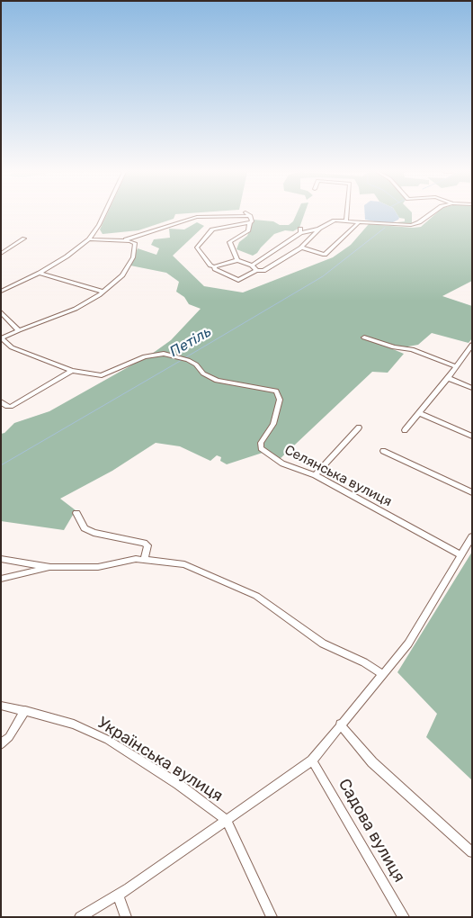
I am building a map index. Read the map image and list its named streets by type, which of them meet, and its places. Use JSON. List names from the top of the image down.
{
  "streets": {
    "street": ["Селянська вулиця", "Українська вулиця", "Садова вулиця"]
  },
  "water": ["Петіль"]
}
